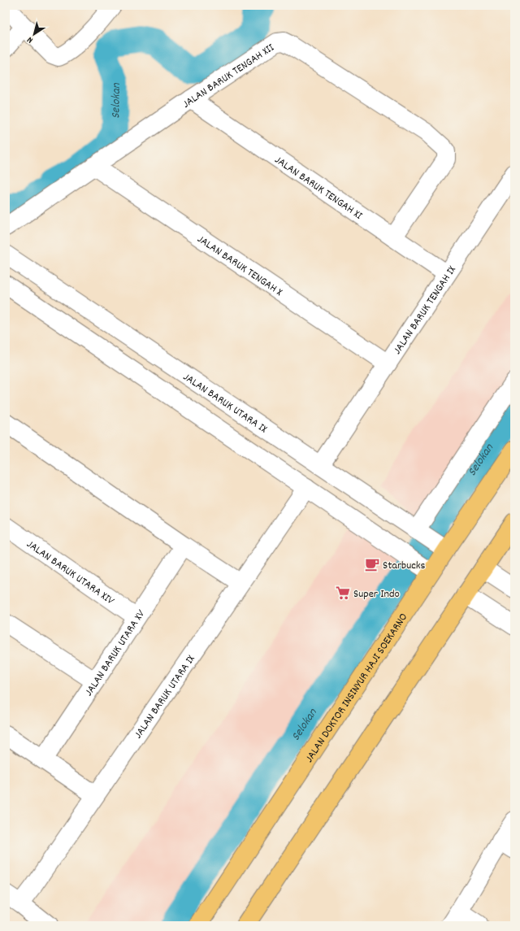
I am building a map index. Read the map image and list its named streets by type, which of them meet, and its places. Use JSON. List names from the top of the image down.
{
  "streets": {
    "main road": ["JALAN DOKTOR INSINYUR HAJI SOEKARNO"],
    "street": [
      "JALAN BARUK TENGAH XII",
      "JALAN BARUK TENGAH XI",
      "JALAN BARUK TENGAH X",
      "JALAN BARUK TENGAH IX",
      "JALAN BARUK UTARA IX",
      "JALAN BARUK UTARA XIV",
      "JALAN BARUK UTARA XV"
    ]
  },
  "crossings": [
    ["JALAN BARUK TENGAH XII", "JALAN BARUK TENGAH XI"],
    ["JALAN BARUK TENGAH XII", "JALAN BARUK TENGAH X"],
    ["JALAN BARUK TENGAH XI", "JALAN BARUK TENGAH IX"],
    ["JALAN BARUK TENGAH X", "JALAN BARUK TENGAH IX"],
    ["JALAN BARUK TENGAH IX", "JALAN BARUK UTARA IX"],
    ["JALAN BARUK UTARA IX", "JALAN DOKTOR INSINYUR HAJI SOEKARNO"],
    ["JALAN BARUK UTARA XIV", "JALAN BARUK UTARA XV"]
  ],
  "water": ["Selokan"],
  "places": {
    "cafe": ["Starbucks"],
    "supermarket": ["Super Indo"]
  },
  "north": "bottom left"
}
